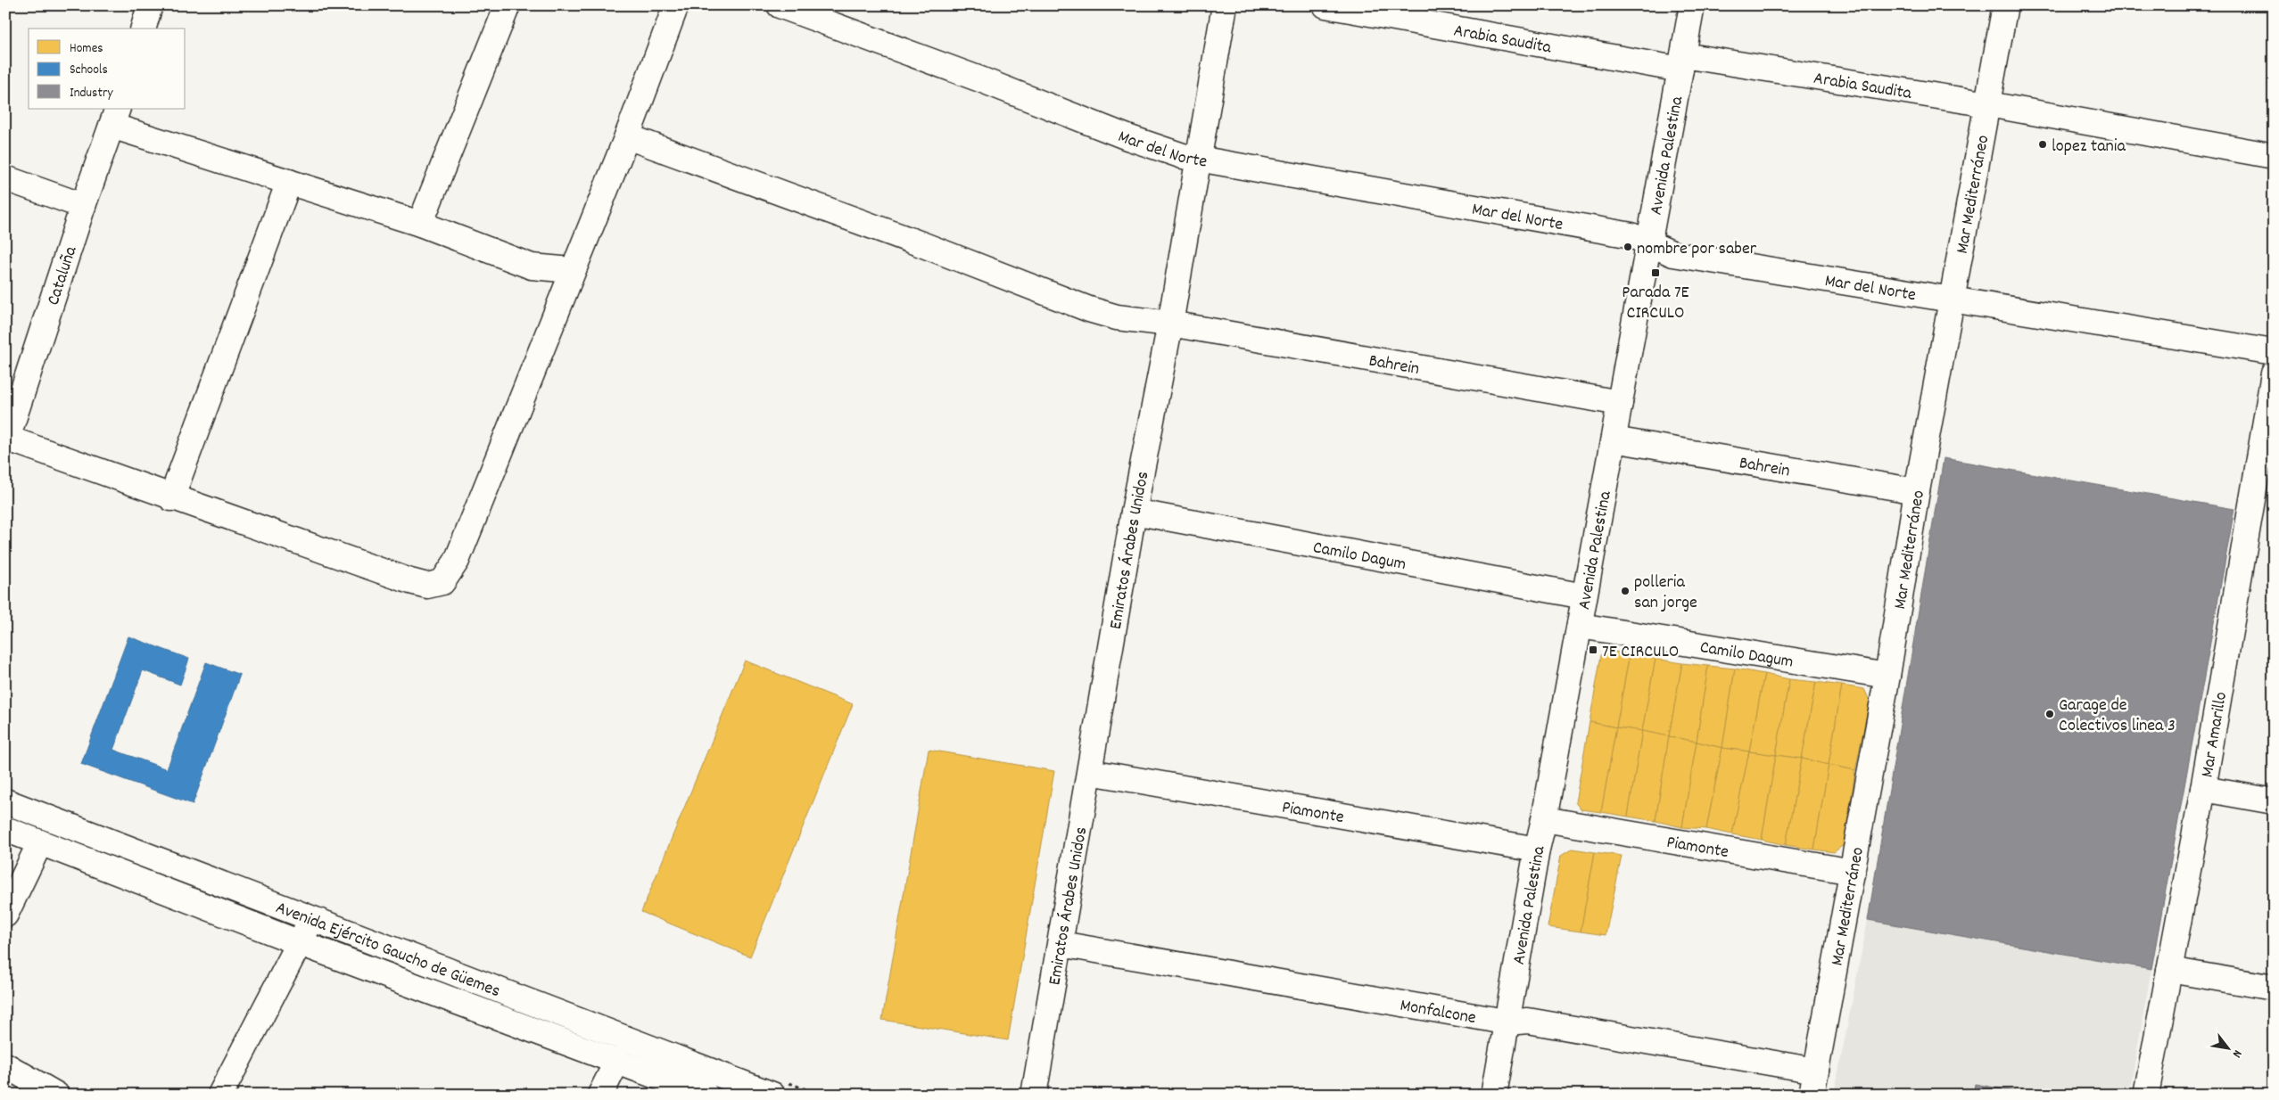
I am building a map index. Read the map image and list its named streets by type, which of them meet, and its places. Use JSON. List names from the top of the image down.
{
  "streets": {
    "street": [
      "Arabia Saudita",
      "Mar del Norte",
      "Avenida Palestina",
      "Mar Mediterráneo",
      "Cataluña",
      "Bahrein",
      "Emiratos Árabes Unidos",
      "Camilo Dagum",
      "Mar Amarillo",
      "Piamonte",
      "Avenida Ejército Gaucho de Güemes",
      "Monfalcone"
    ]
  },
  "crossings": [
    ["Arabia Saudita", "Avenida Palestina"],
    ["Arabia Saudita", "Mar Mediterráneo"],
    ["Mar del Norte", "Avenida Palestina"],
    ["Mar del Norte", "Mar Mediterráneo"],
    ["Mar del Norte", "Emiratos Árabes Unidos"],
    ["Avenida Palestina", "Bahrein"],
    ["Avenida Palestina", "Camilo Dagum"],
    ["Avenida Palestina", "Piamonte"],
    ["Avenida Palestina", "Monfalcone"],
    ["Mar Mediterráneo", "Bahrein"],
    ["Mar Mediterráneo", "Camilo Dagum"],
    ["Mar Mediterráneo", "Piamonte"],
    ["Mar Mediterráneo", "Monfalcone"],
    ["Bahrein", "Emiratos Árabes Unidos"],
    ["Emiratos Árabes Unidos", "Camilo Dagum"],
    ["Emiratos Árabes Unidos", "Piamonte"],
    ["Emiratos Árabes Unidos", "Monfalcone"]
  ],
  "places": {
    "other": [
      "lopez tania",
      "nombre por saber",
      "polleria san jorge",
      "Garage de Colectivos linea 3"
    ],
    "transit": ["Parada 7E CIRCULO", "7E CIRCULO"]
  },
  "legend": ["Homes", "Schools", "Industry"],
  "north": "bottom right"
}
